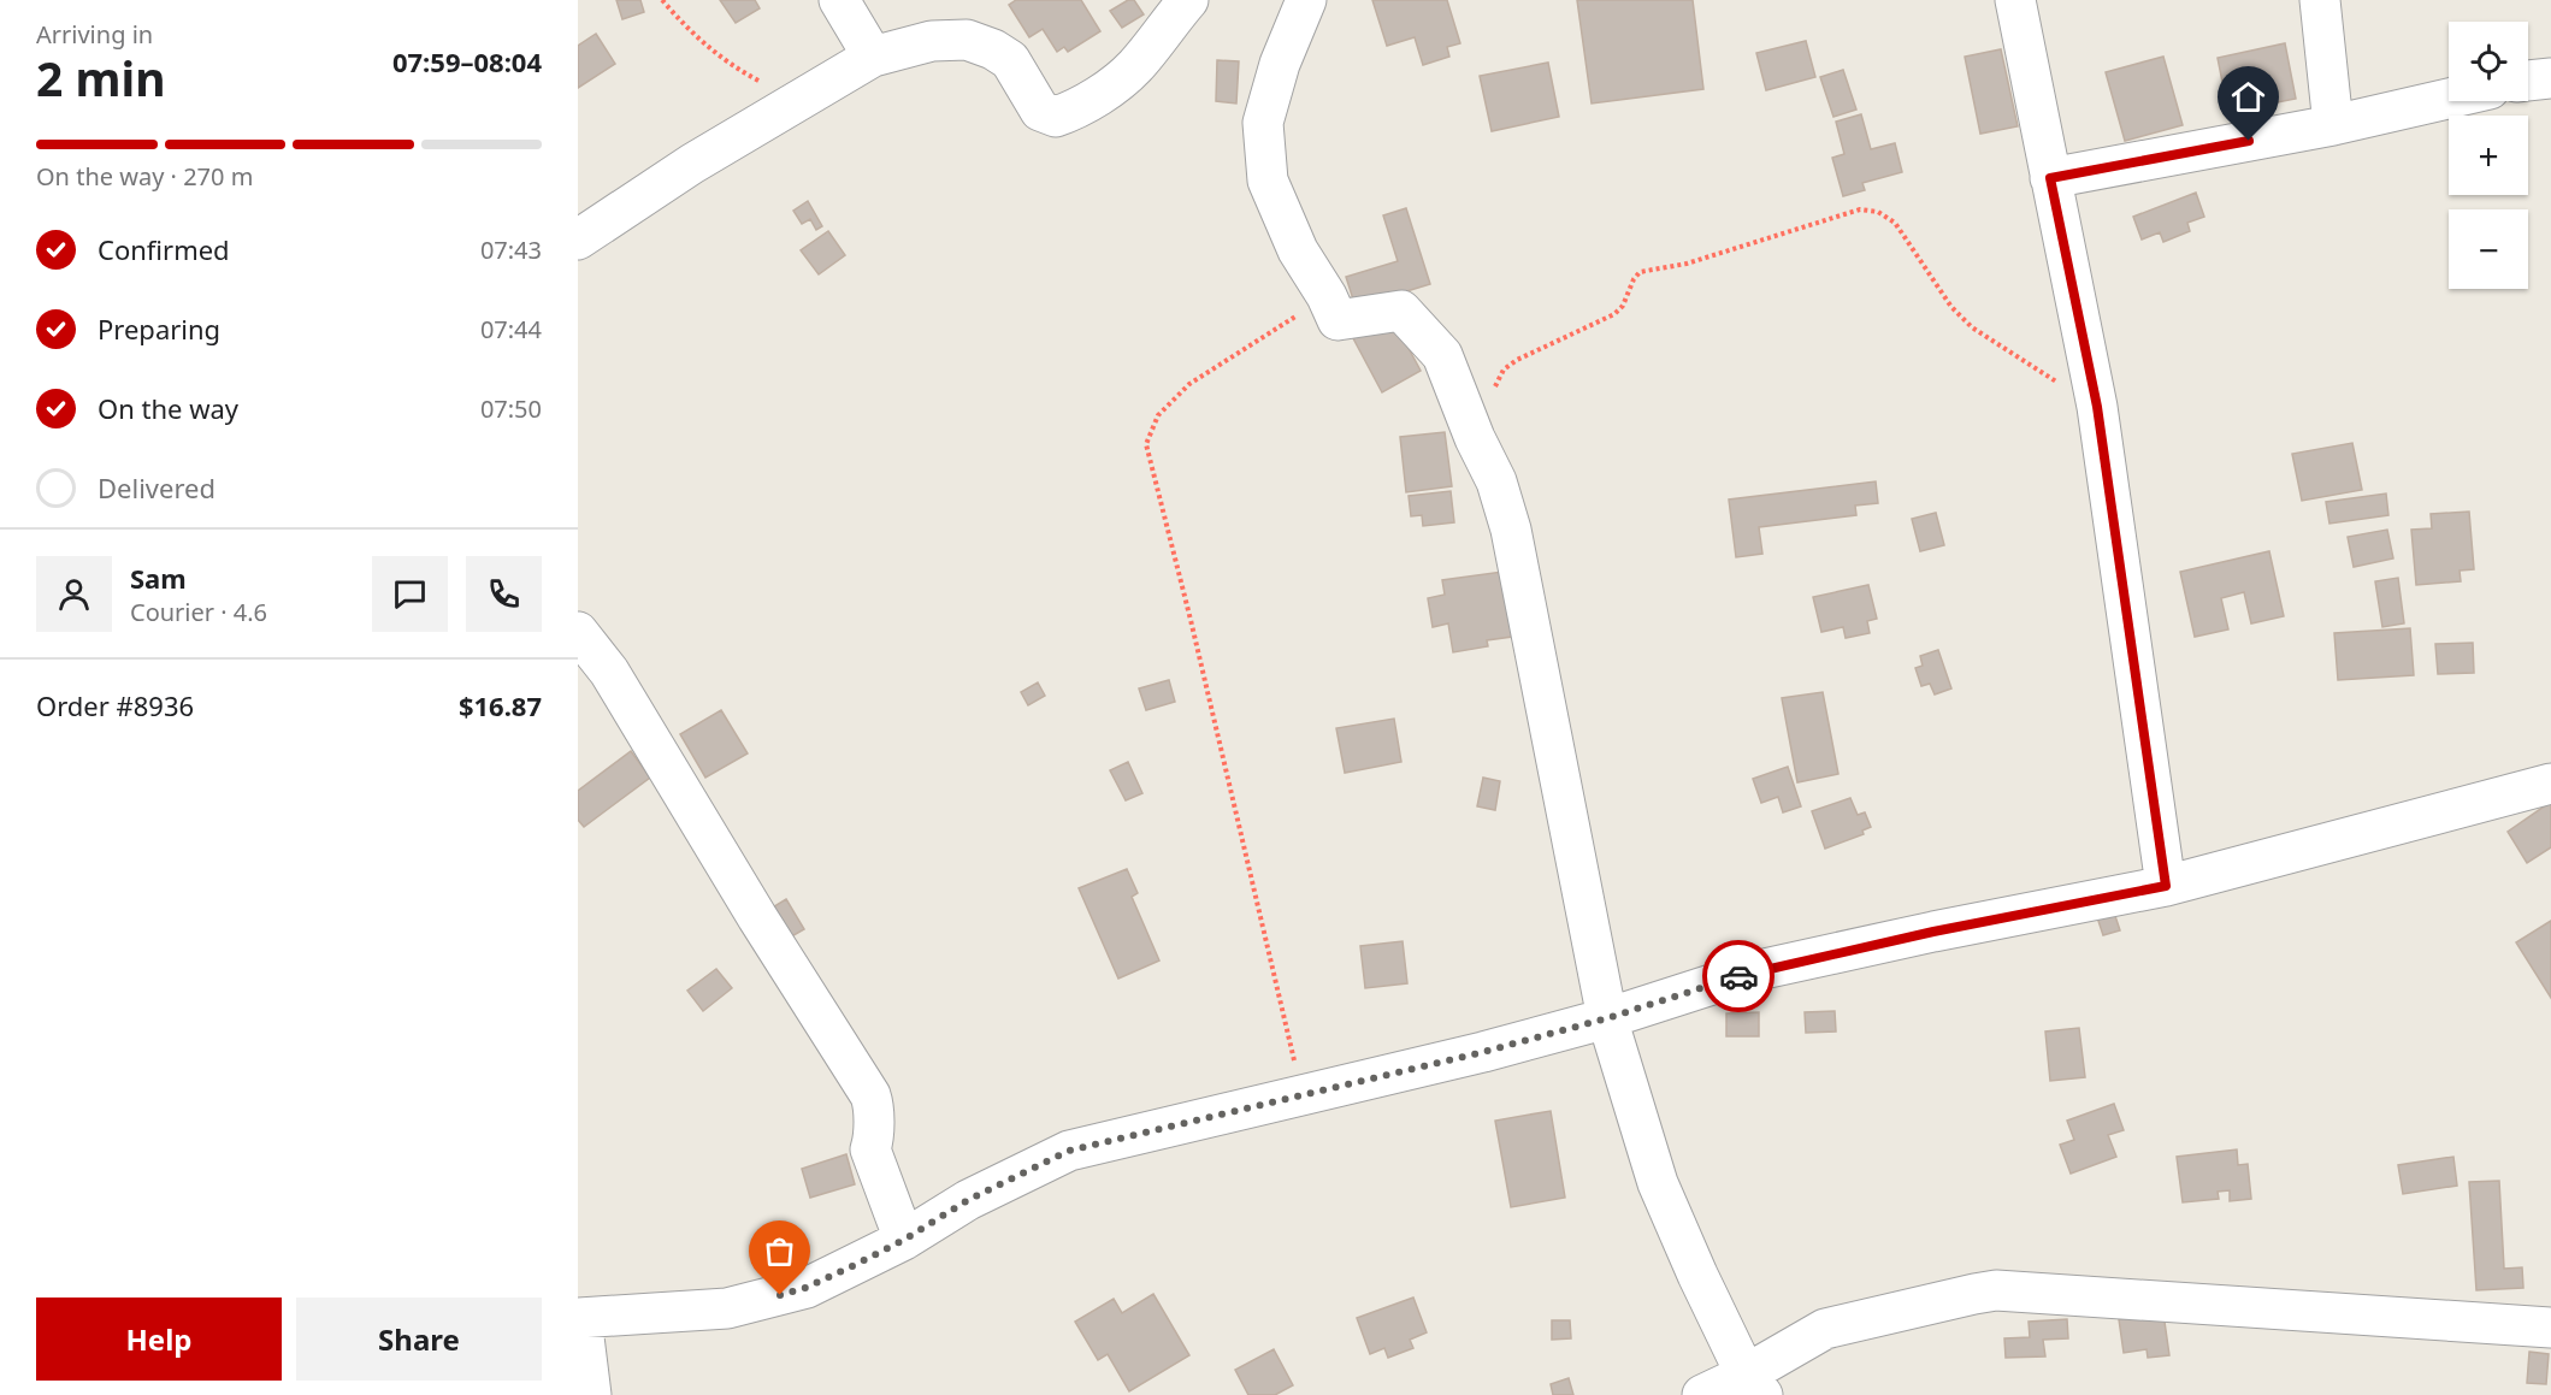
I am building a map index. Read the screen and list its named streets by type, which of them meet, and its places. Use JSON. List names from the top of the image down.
{
  "page": {
    "heading": ["2 min", "Arriving in", "07:59–08:04"],
    "panel": [
      "Sam",
      "Courier · 4.6",
      "Order #8936",
      "$16.87"
    ],
    "map_buttons": ["+", "−"],
    "bar": "On the way · 270 m",
    "list": [
      ["Confirmed", "07:43"],
      ["Preparing", "07:44"],
      ["On the way", "07:50"],
      "Delivered"
    ],
    "buttons": ["Help", "Share"]
  }
}
